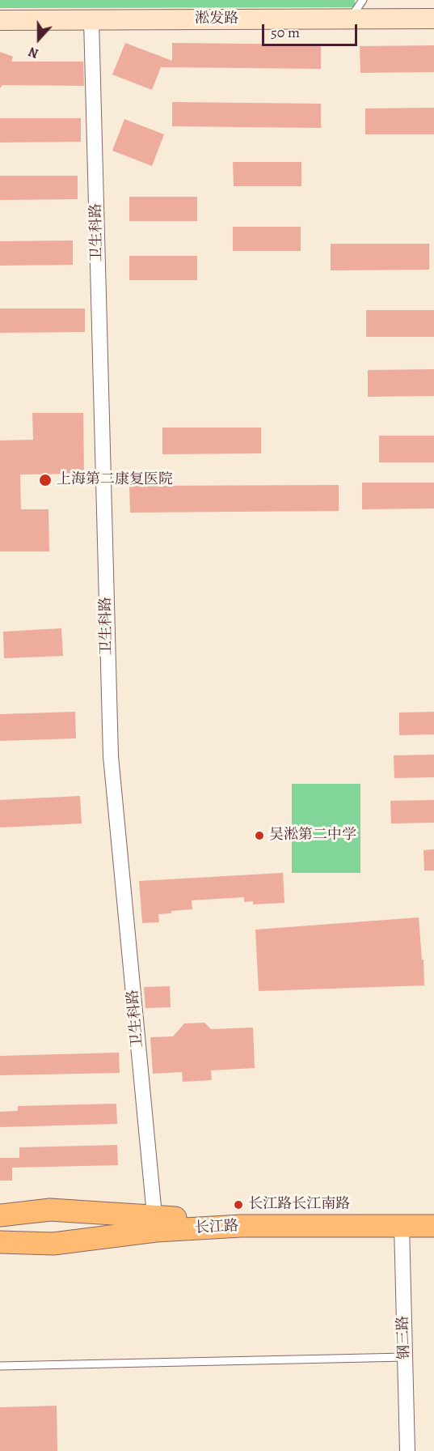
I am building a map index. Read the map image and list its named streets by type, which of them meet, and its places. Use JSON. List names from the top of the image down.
{
  "streets": {
    "main road": ["长江路"],
    "street": ["淞发路", "卫生科路", "钢三路"]
  },
  "crossings": [
    ["淞发路", "卫生科路"],
    ["卫生科路", "长江路"],
    ["长江路", "钢三路"]
  ],
  "places": ["上海第二康复医院", "吴淞第二中学", "长江路长江南路"],
  "scale_bar": "50 m",
  "north": "bottom"
}
